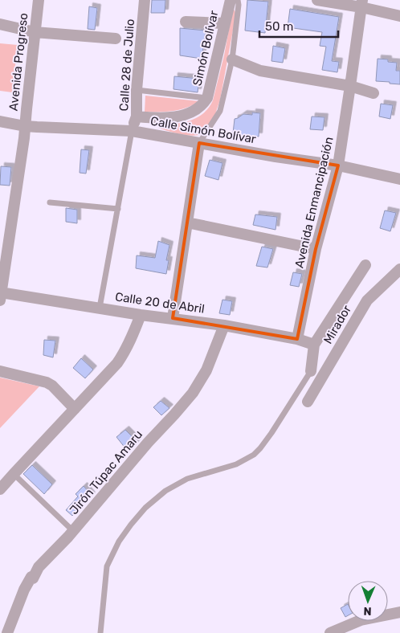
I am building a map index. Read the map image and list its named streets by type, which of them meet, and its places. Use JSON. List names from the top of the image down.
{
  "streets": {
    "street": [
      "Simón Bolívar",
      "Avenida Progreso",
      "Calle 28 de Julio",
      "Calle Simón Bolívar",
      "Avenida Enmancipación",
      "Calle 20 de Abril",
      "Mirador",
      "Jirón Túpac Amaru"
    ]
  },
  "crossings": [
    ["Simón Bolívar", "Calle 28 de Julio"],
    ["Avenida Progreso", "Calle Simón Bolívar"],
    ["Avenida Progreso", "Calle 20 de Abril"],
    ["Calle 28 de Julio", "Calle Simón Bolívar"],
    ["Calle Simón Bolívar", "Avenida Enmancipación"],
    ["Avenida Enmancipación", "Calle 20 de Abril"],
    ["Calle 20 de Abril", "Jirón Túpac Amaru"]
  ],
  "scale_bar": "50 m",
  "north": "bottom"
}
